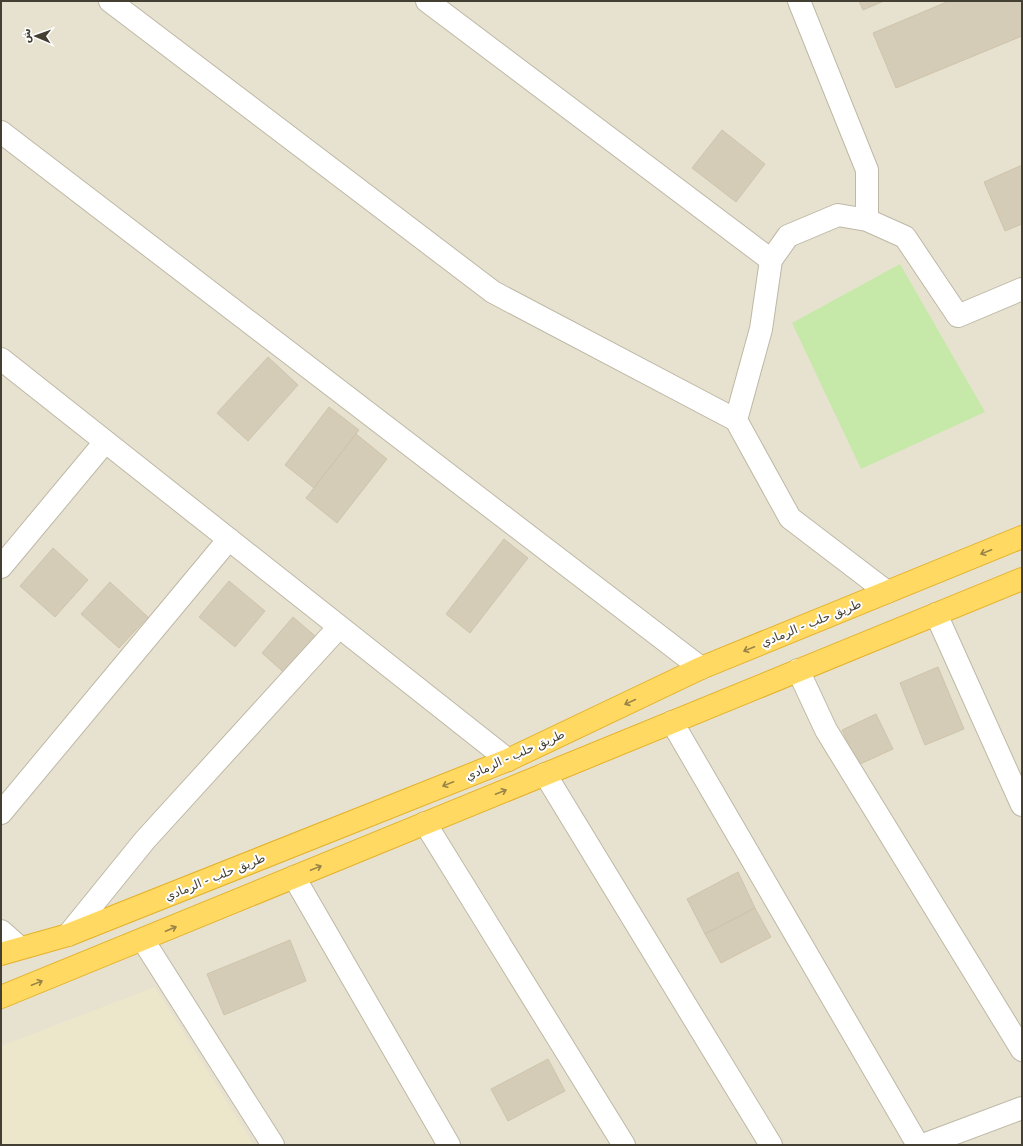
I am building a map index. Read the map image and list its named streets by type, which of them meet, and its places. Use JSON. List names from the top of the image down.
{
  "streets": {
    "highway": ["طريق حلب - الرمادي"]
  },
  "north": "left"
}
